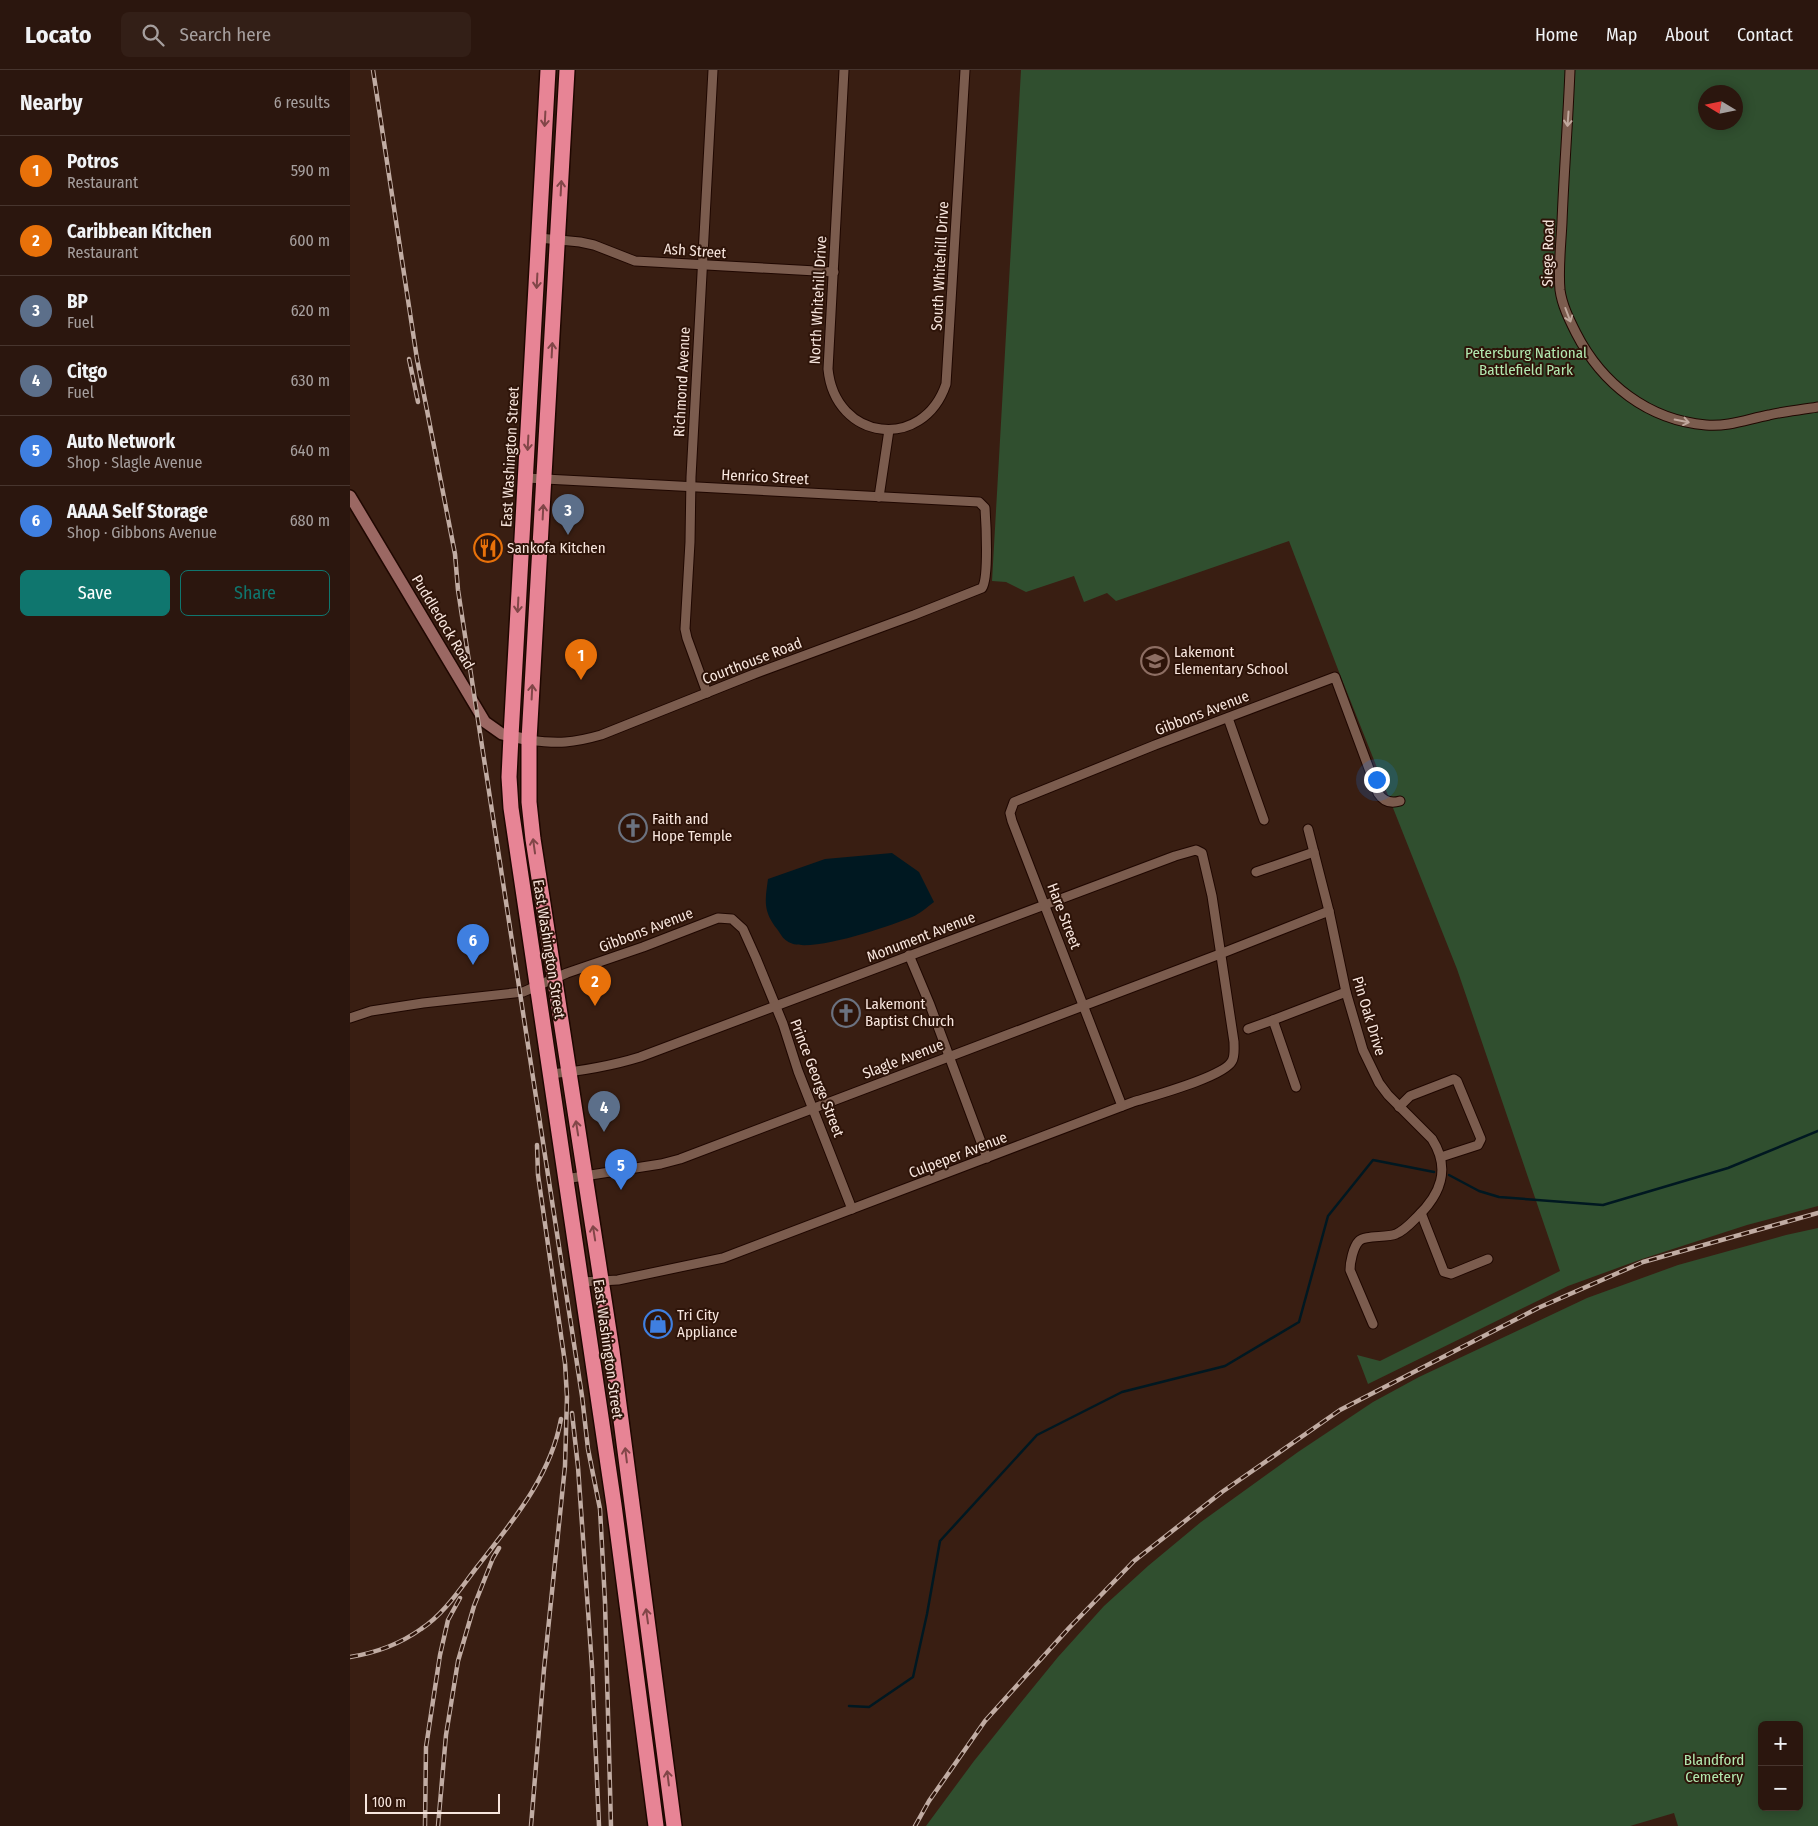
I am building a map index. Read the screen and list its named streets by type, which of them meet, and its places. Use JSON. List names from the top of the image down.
{
  "streets": {
    "highway": ["East Washington Street"],
    "main road": ["Puddledock Road"],
    "street": [
      "Ash Street",
      "Siege Road",
      "South Whitehill Drive",
      "North Whitehill Drive",
      "Richmond Avenue",
      "Henrico Street",
      "Courthouse Road",
      "Gibbons Avenue",
      "Hare Street",
      "Monument Avenue",
      "Pin Oak Drive",
      "Slagle Avenue",
      "Prince George Street",
      "Culpeper Avenue"
    ]
  },
  "crossings": [
    ["Ash Street", "North Whitehill Drive"],
    ["Ash Street", "Richmond Avenue"],
    ["Ash Street", "East Washington Street"],
    ["South Whitehill Drive", "North Whitehill Drive"],
    ["Richmond Avenue", "Henrico Street"],
    ["Richmond Avenue", "Courthouse Road"],
    ["East Washington Street", "Henrico Street"],
    ["East Washington Street", "Puddledock Road"],
    ["East Washington Street", "Courthouse Road"],
    ["East Washington Street", "Gibbons Avenue"],
    ["East Washington Street", "Monument Avenue"],
    ["East Washington Street", "Slagle Avenue"],
    ["East Washington Street", "Culpeper Avenue"],
    ["Henrico Street", "Courthouse Road"],
    ["Puddledock Road", "Courthouse Road"],
    ["Gibbons Avenue", "Hare Street"],
    ["Gibbons Avenue", "Prince George Street"],
    ["Hare Street", "Monument Avenue"],
    ["Hare Street", "Slagle Avenue"],
    ["Hare Street", "Culpeper Avenue"],
    ["Monument Avenue", "Slagle Avenue"],
    ["Monument Avenue", "Prince George Street"],
    ["Monument Avenue", "Culpeper Avenue"],
    ["Pin Oak Drive", "Slagle Avenue"],
    ["Slagle Avenue", "Prince George Street"],
    ["Slagle Avenue", "Culpeper Avenue"],
    ["Prince George Street", "Culpeper Avenue"]
  ],
  "parks": ["Petersburg National Battlefield Park", "Blandford Cemetery"],
  "places": {
    "restaurant": ["Sankofa Kitchen"],
    "school or university": ["Lakemont Elementary School"],
    "church": ["Faith and Hope Temple", "Lakemont Baptist Church"],
    "shop": ["Tri City Appliance"]
  },
  "scale_bar": "100 m",
  "north": "left",
  "page": {
    "header": "Locato",
    "search": "Search here",
    "nav": [
      "Home",
      "Map",
      "About",
      "Contact"
    ],
    "heading": ["Nearby", "6 results"],
    "list": [
      {
        "mark": "1",
        "name": "Potros",
        "note": "Restaurant",
        "value": "590 m"
      },
      {
        "mark": "2",
        "name": "Caribbean Kitchen",
        "note": "Restaurant",
        "value": "600 m"
      },
      {
        "mark": "3",
        "name": "BP",
        "note": "Fuel",
        "value": "620 m"
      },
      {
        "mark": "4",
        "name": "Citgo",
        "note": "Fuel",
        "value": "630 m"
      },
      {
        "mark": "5",
        "name": "Auto Network",
        "note": "Shop · Slagle Avenue",
        "value": "640 m"
      },
      {
        "mark": "6",
        "name": "AAAA Self Storage",
        "note": "Shop · Gibbons Avenue",
        "value": "680 m"
      }
    ],
    "pins": [
      "3",
      "1",
      "6",
      "2",
      "4",
      "5"
    ],
    "buttons": ["Save", "Share"],
    "map_buttons": ["+", "−"],
    "scale": "100 m"
  }
}
